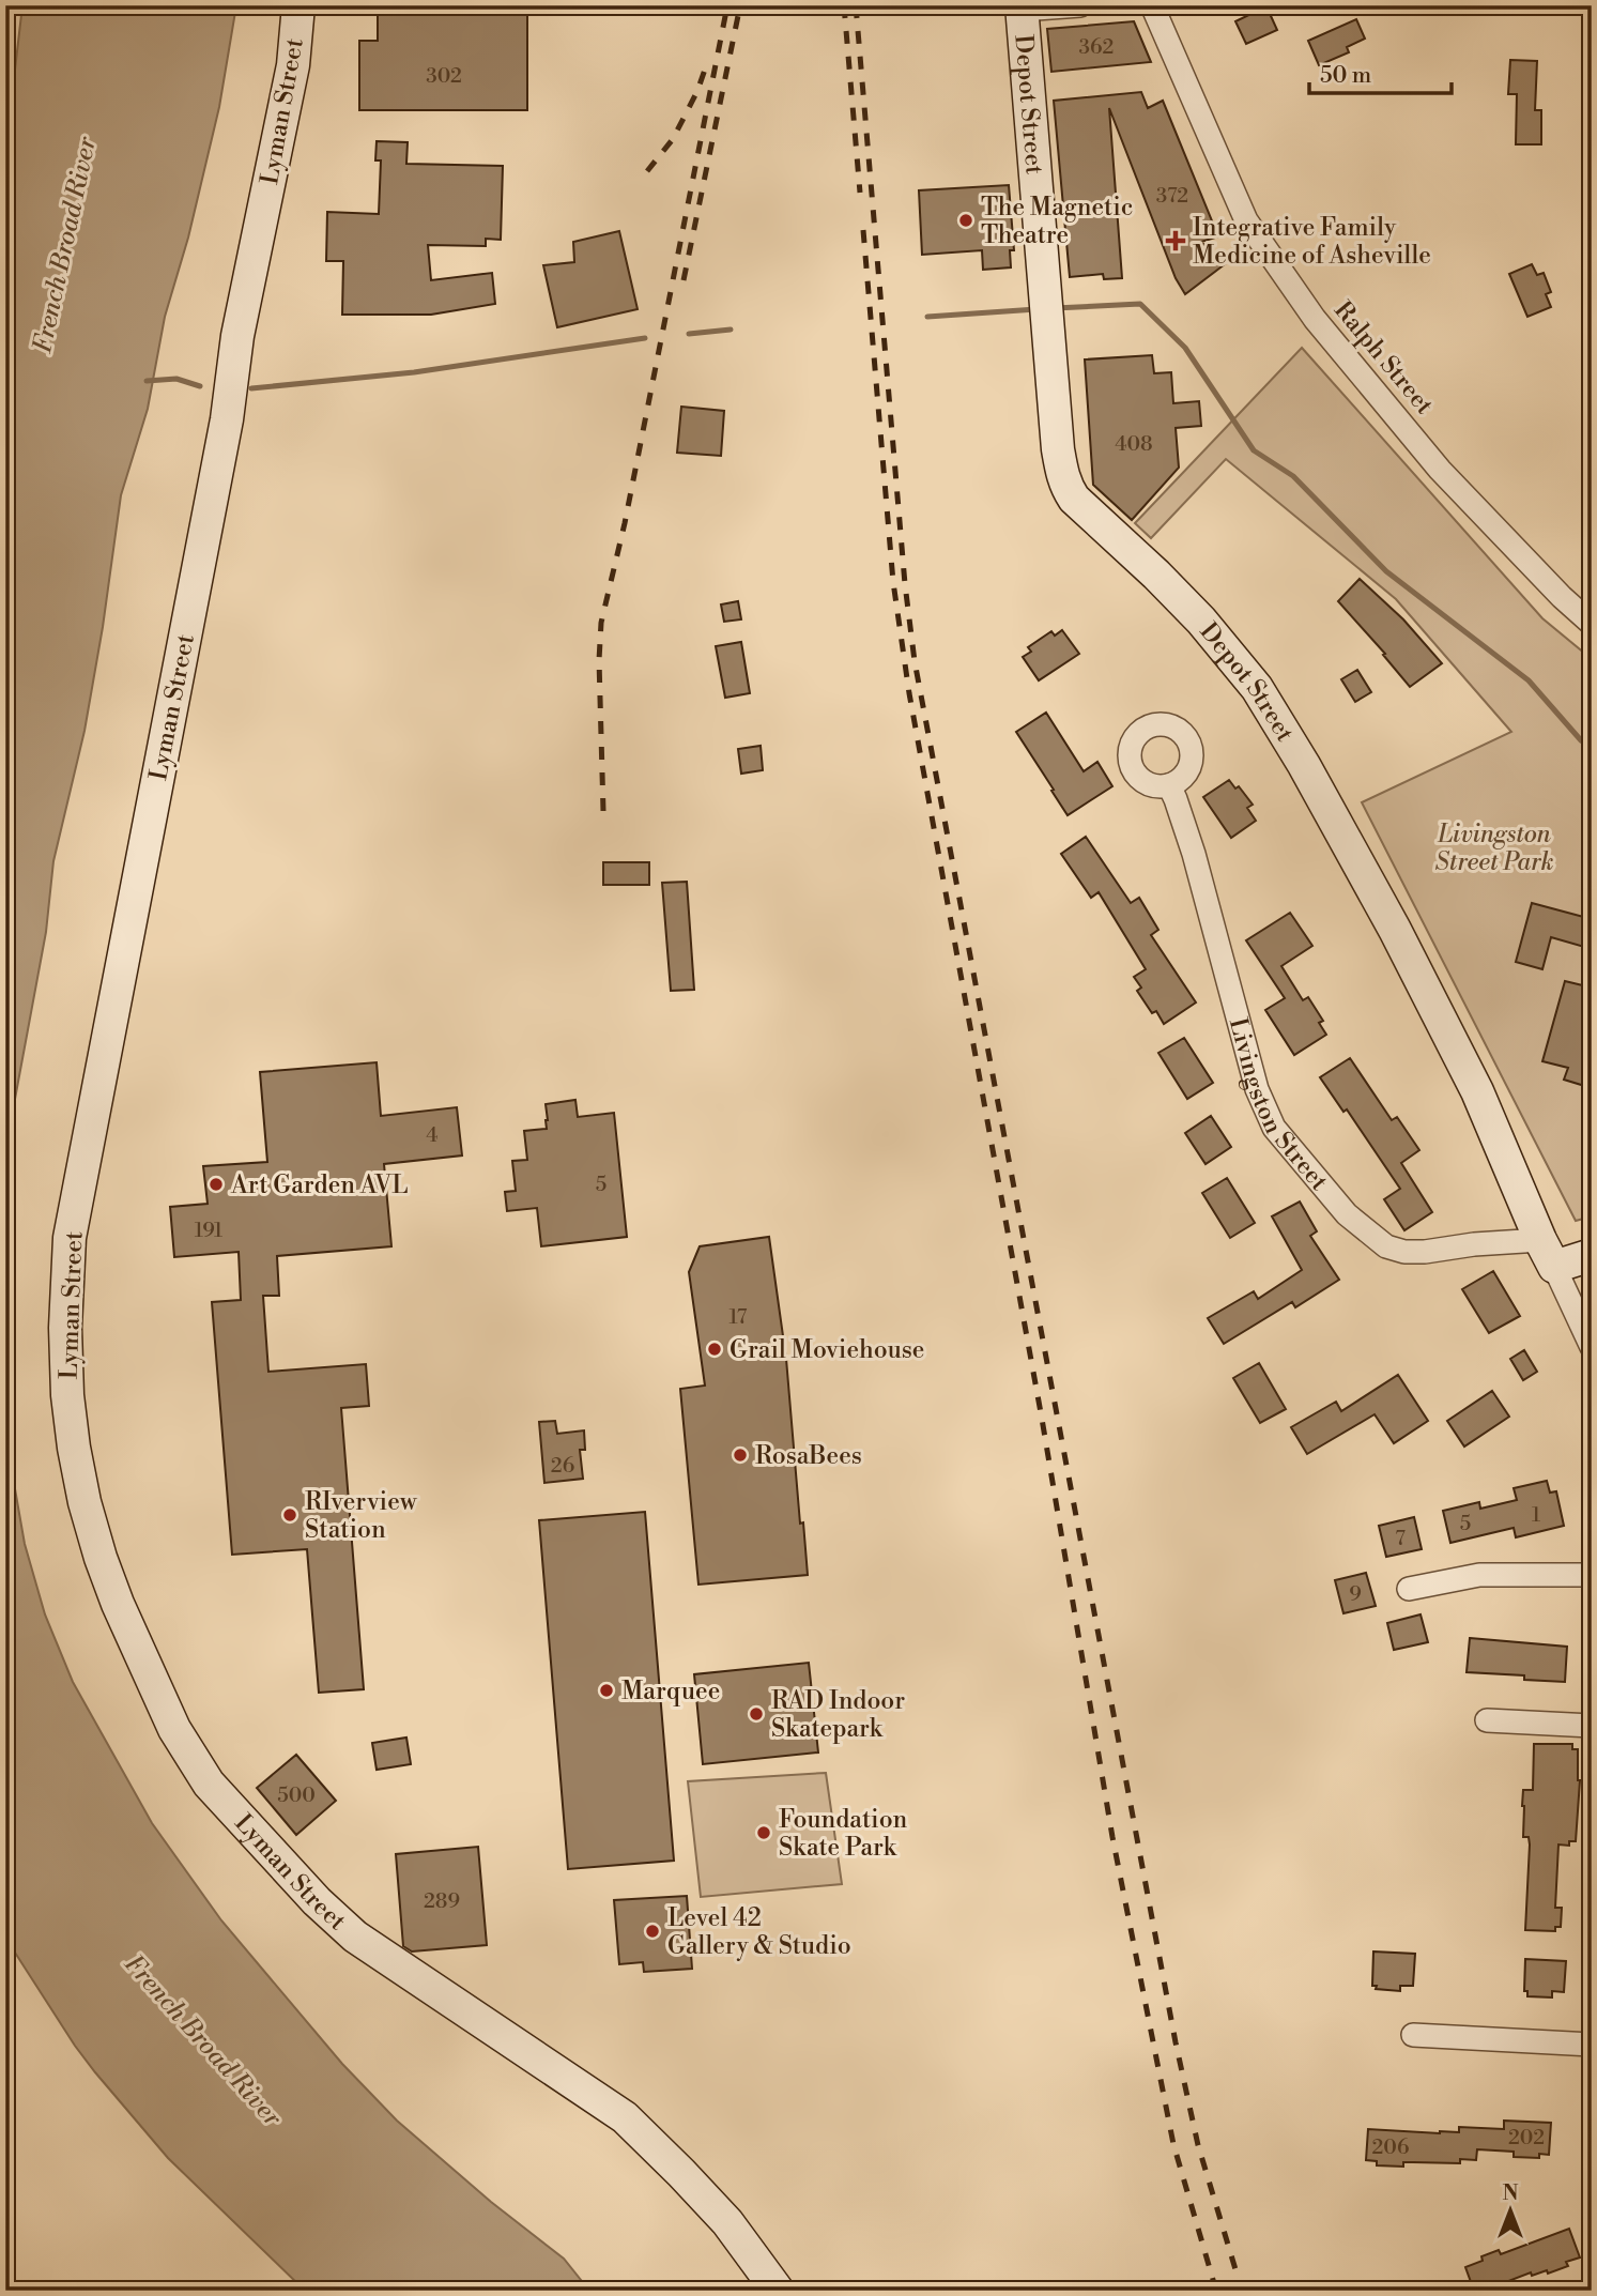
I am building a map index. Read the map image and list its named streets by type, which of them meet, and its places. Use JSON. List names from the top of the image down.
{
  "streets": {
    "main road": ["Depot Street", "Lyman Street", "Livingston Street"],
    "street": ["Ralph Street"]
  },
  "crossings": [
    ["Depot Street", "Livingston Street"]
  ],
  "water": ["French Broad River"],
  "parks": ["Livingston Street Park"],
  "places": {
    "other": [
      "The Magnetic Theatre",
      "Art Garden AVL",
      "Grail Moviehouse",
      "RosaBees",
      "RIverview Station",
      "Marquee",
      "RAD Indoor Skatepark",
      "Foundation Skate Park",
      "Level 42 Gallery & Studio"
    ],
    "health": ["Integrative Family Medicine of Asheville"]
  },
  "house_numbers": [
    "362",
    "302",
    "372",
    "408",
    "4",
    "5",
    "191",
    "17",
    "26",
    "1",
    "5",
    "7",
    "9",
    "500",
    "289",
    "202",
    "206"
  ],
  "scale_bar": "50 m",
  "north": "top"
}
